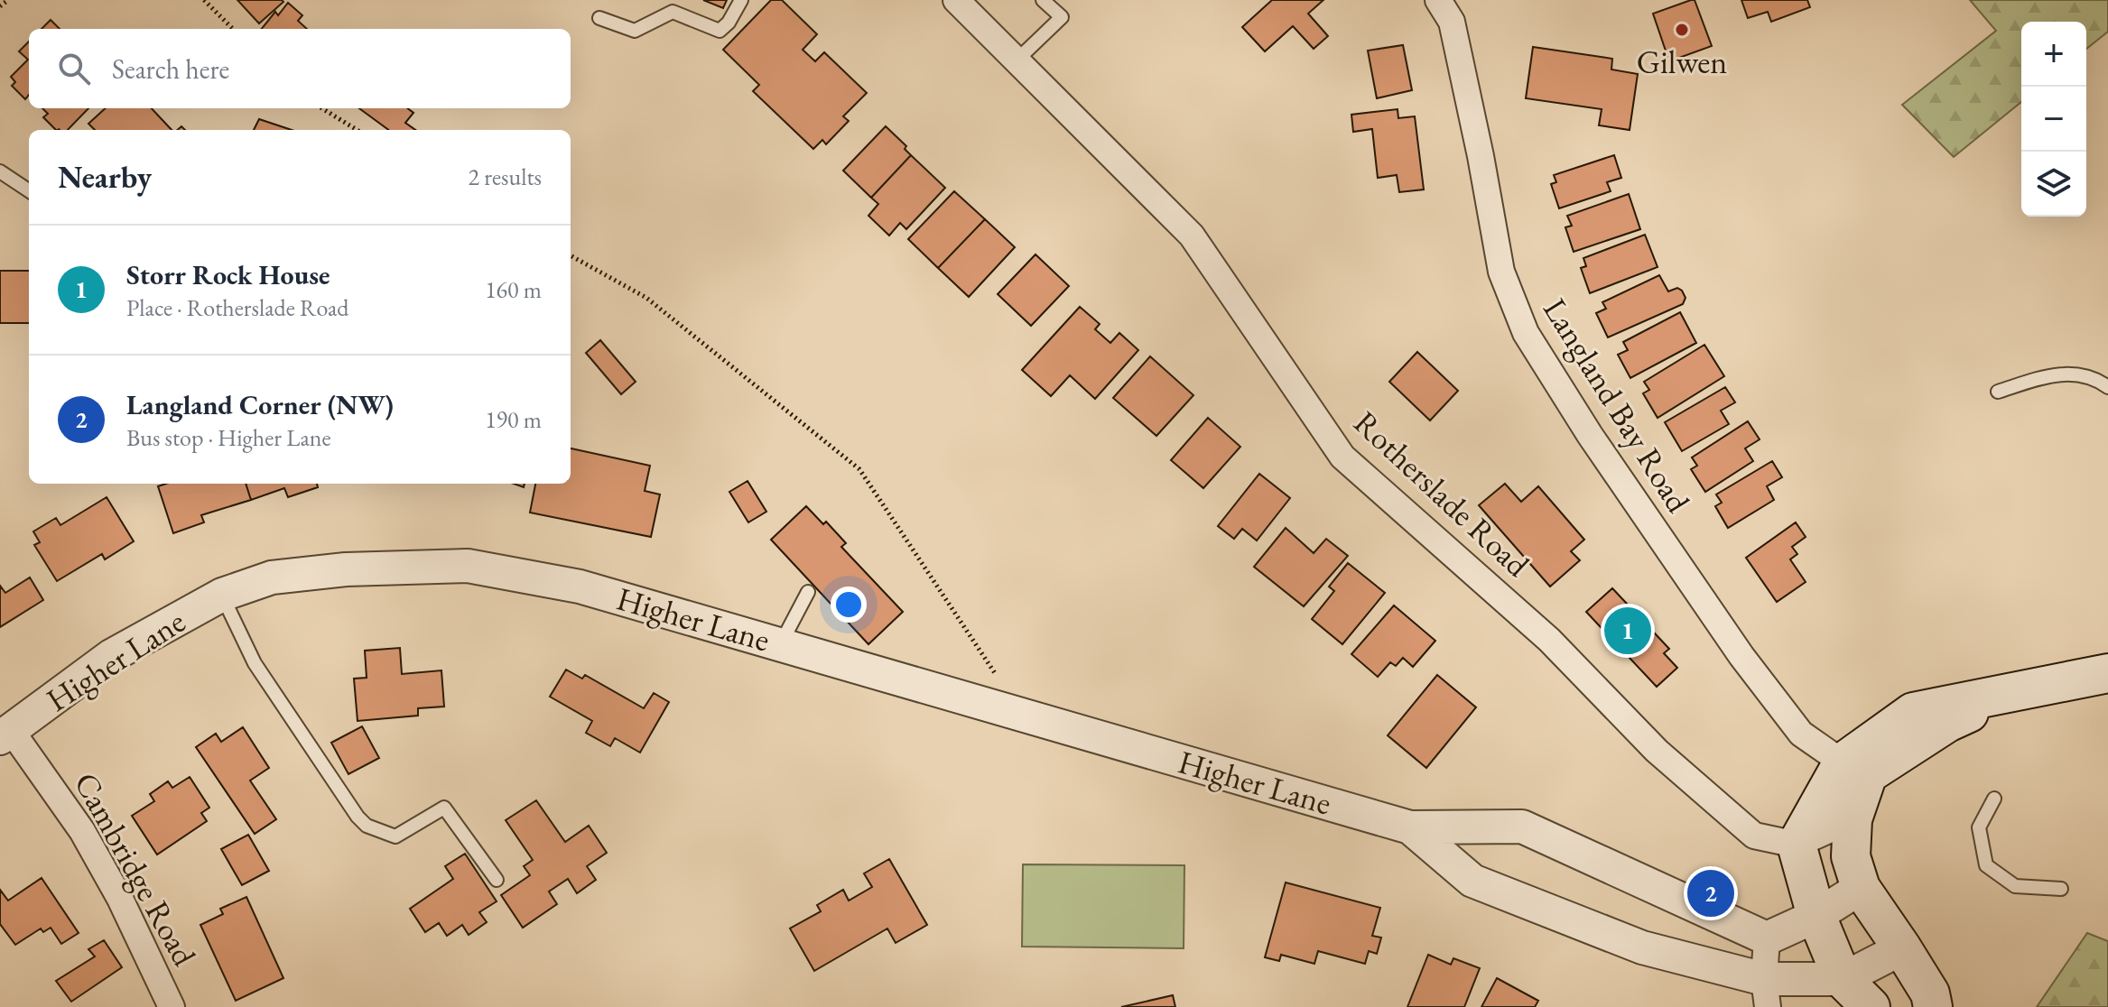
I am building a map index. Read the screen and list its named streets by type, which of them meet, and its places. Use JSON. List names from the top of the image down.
{
  "streets": {
    "street": [
      "Langland Bay Road",
      "Rotherslade Road",
      "Higher Lane",
      "Cambridge Road"
    ]
  },
  "crossings": [
    ["Higher Lane", "Cambridge Road"]
  ],
  "places": ["Gilwen"],
  "page": {
    "map_buttons": ["+", "−"],
    "search": "Search here",
    "heading": ["Nearby", "2 results"],
    "list": [
      {
        "mark": "1",
        "name": "Storr Rock House",
        "note": "Place · Rotherslade Road",
        "value": "160 m"
      },
      {
        "mark": "2",
        "name": "Langland Corner (NW)",
        "note": "Bus stop · Higher Lane",
        "value": "190 m"
      }
    ],
    "pins": ["1", "2"]
  }
}
